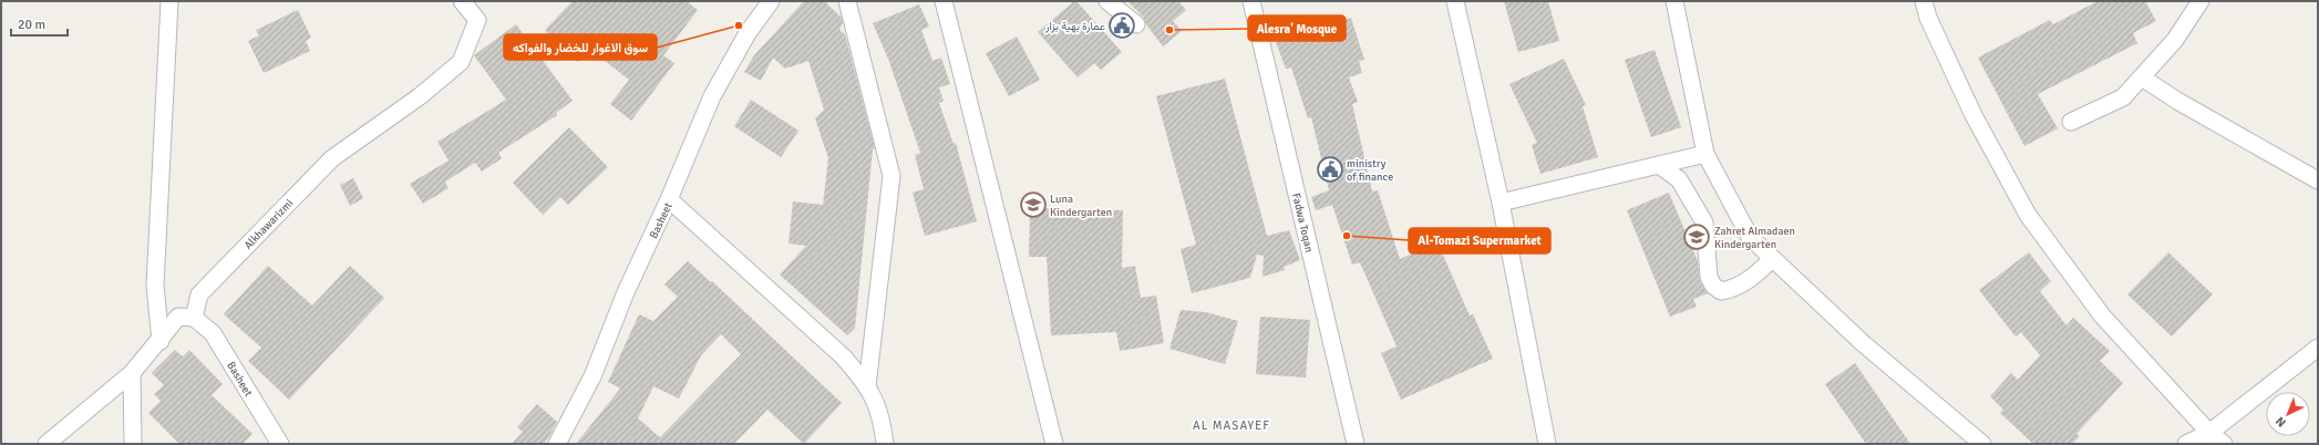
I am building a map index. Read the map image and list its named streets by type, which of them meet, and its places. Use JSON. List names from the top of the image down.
{
  "streets": {
    "street": ["Basheet", "Fadwa Toqan", "Alkhawarizmi"]
  },
  "crossings": [
    ["Basheet", "Alkhawarizmi"]
  ],
  "districts": ["AL MASAYEF"],
  "places": {
    "other": ["سوق الاغوار للخضار والفواكه", "Alesra' Mosque", "Al-Tomazi Supermarket"],
    "public building": ["عمارة بهية بزار", "ministry of finance"],
    "school or university": ["Luna Kindergarten", "Zahret Almadaen Kindergarten"]
  },
  "scale_bar": "20 m",
  "north": "bottom left"
}
